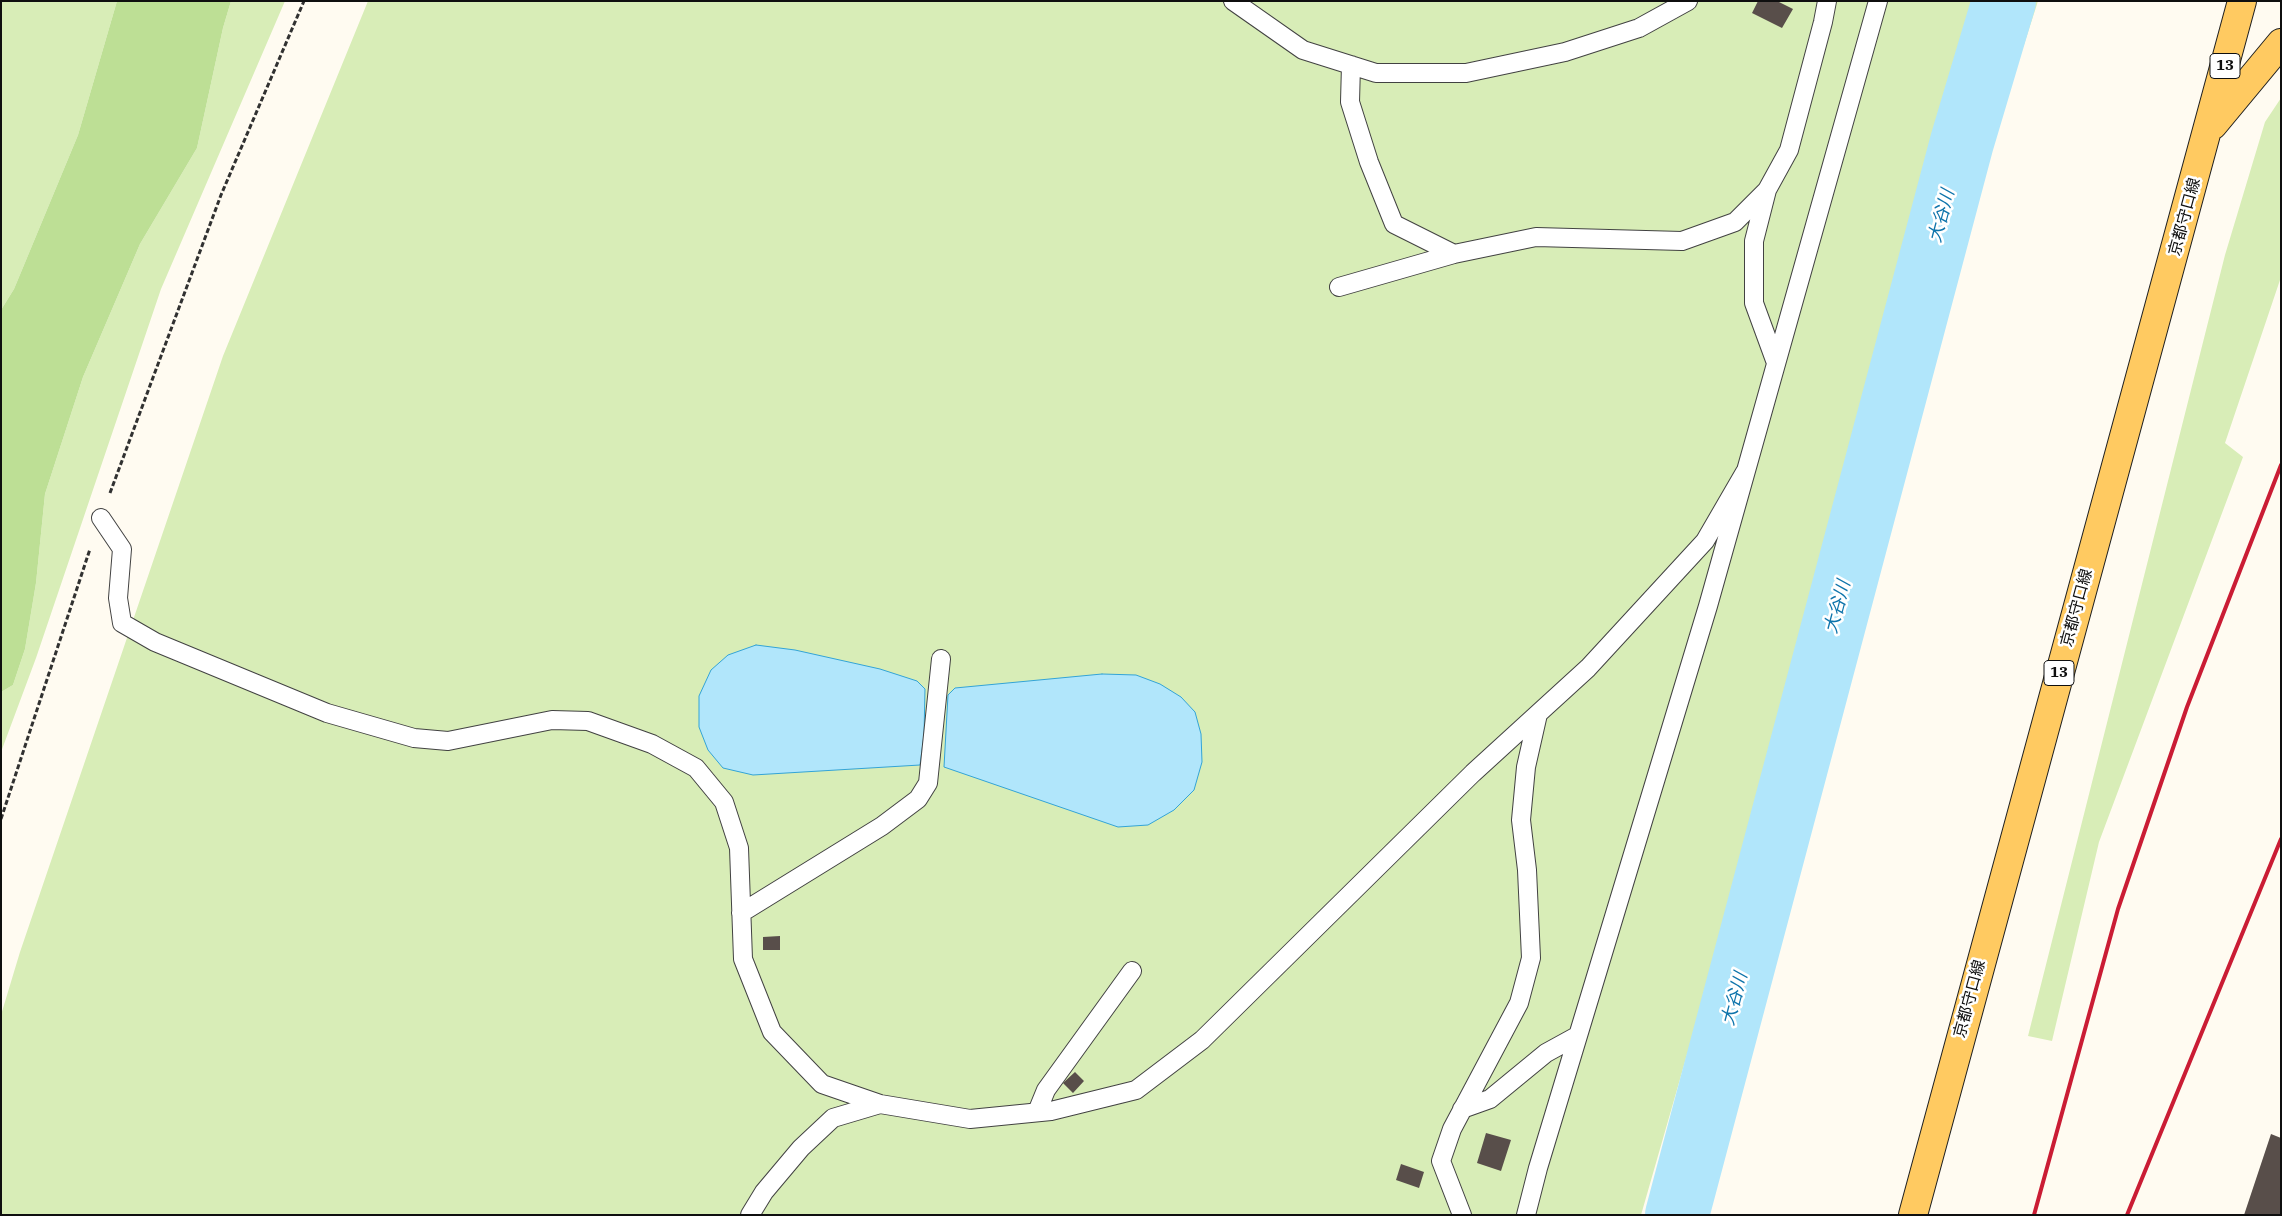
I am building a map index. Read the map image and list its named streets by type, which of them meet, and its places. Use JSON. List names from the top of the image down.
{
  "streets": {
    "main road": ["13", "京都守口線"]
  },
  "water": ["大谷川"]
}
